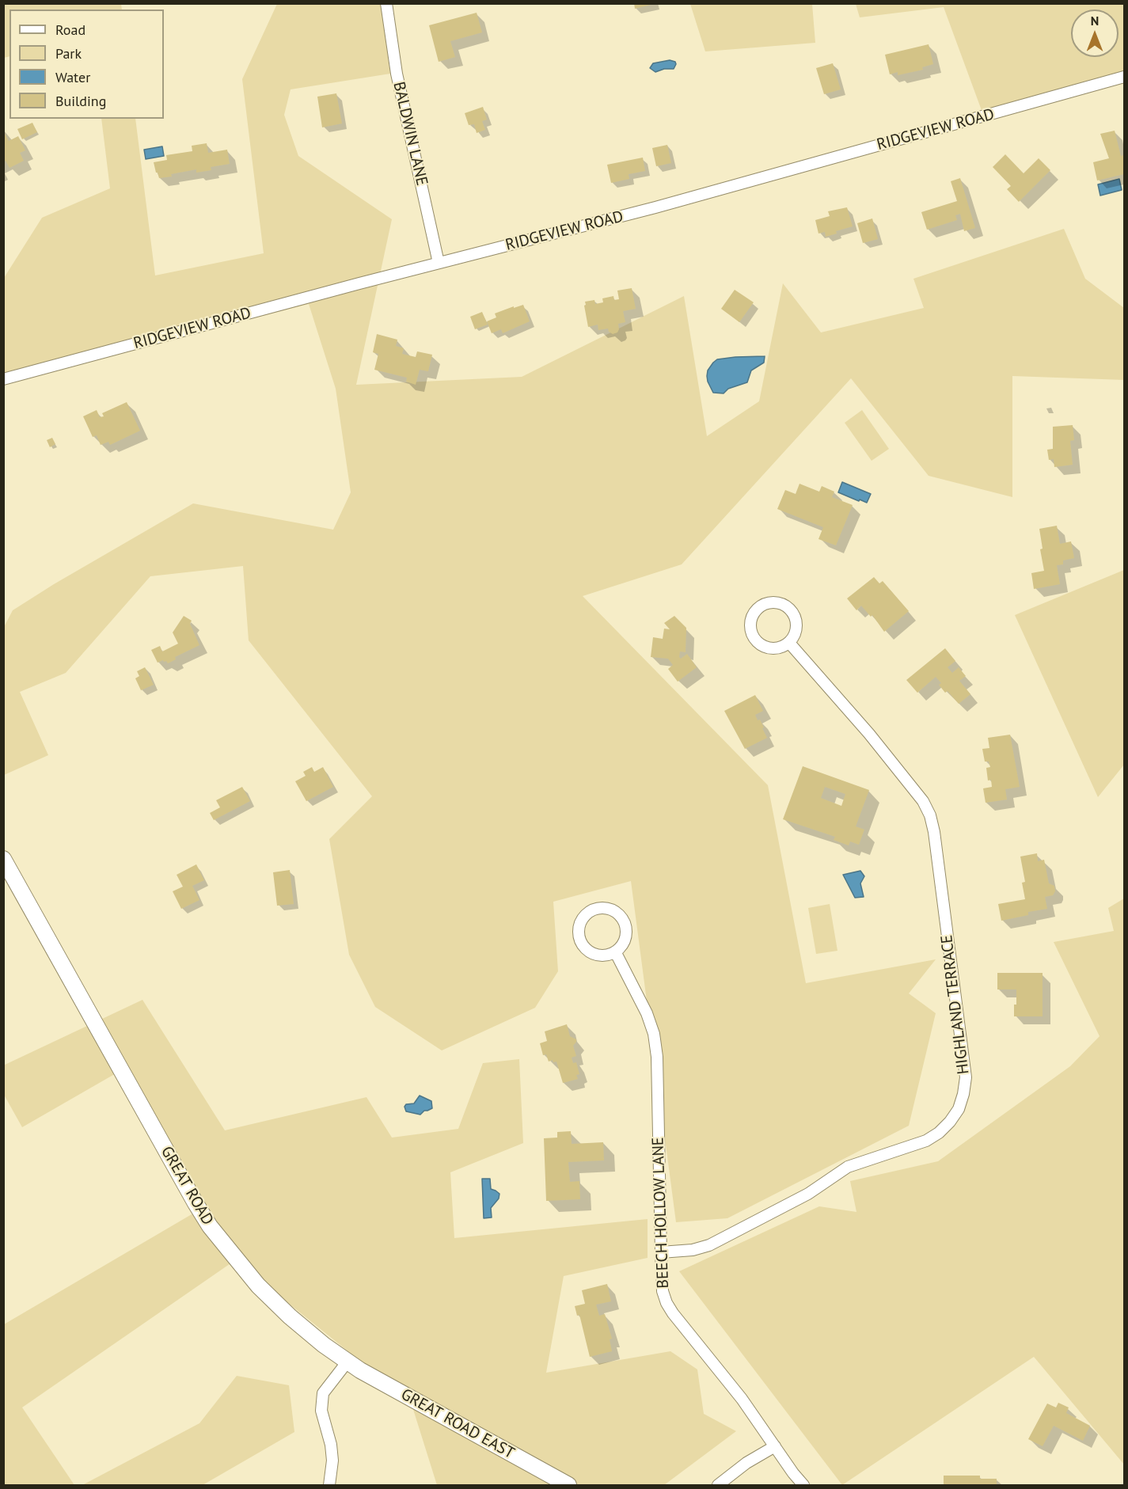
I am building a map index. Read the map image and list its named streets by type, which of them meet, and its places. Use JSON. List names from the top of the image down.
{
  "streets": {
    "street": [
      "RIDGEVIEW ROAD",
      "BALDWIN LANE",
      "HIGHLAND TERRACE",
      "GREAT ROAD",
      "BEECH HOLLOW LANE",
      "GREAT ROAD EAST"
    ]
  },
  "crossings": [
    ["RIDGEVIEW ROAD", "BALDWIN LANE"],
    ["HIGHLAND TERRACE", "BEECH HOLLOW LANE"],
    ["GREAT ROAD", "GREAT ROAD EAST"]
  ],
  "legend": [
    "Road",
    "Park",
    "Water",
    "Building"
  ],
  "north": "top"
}
